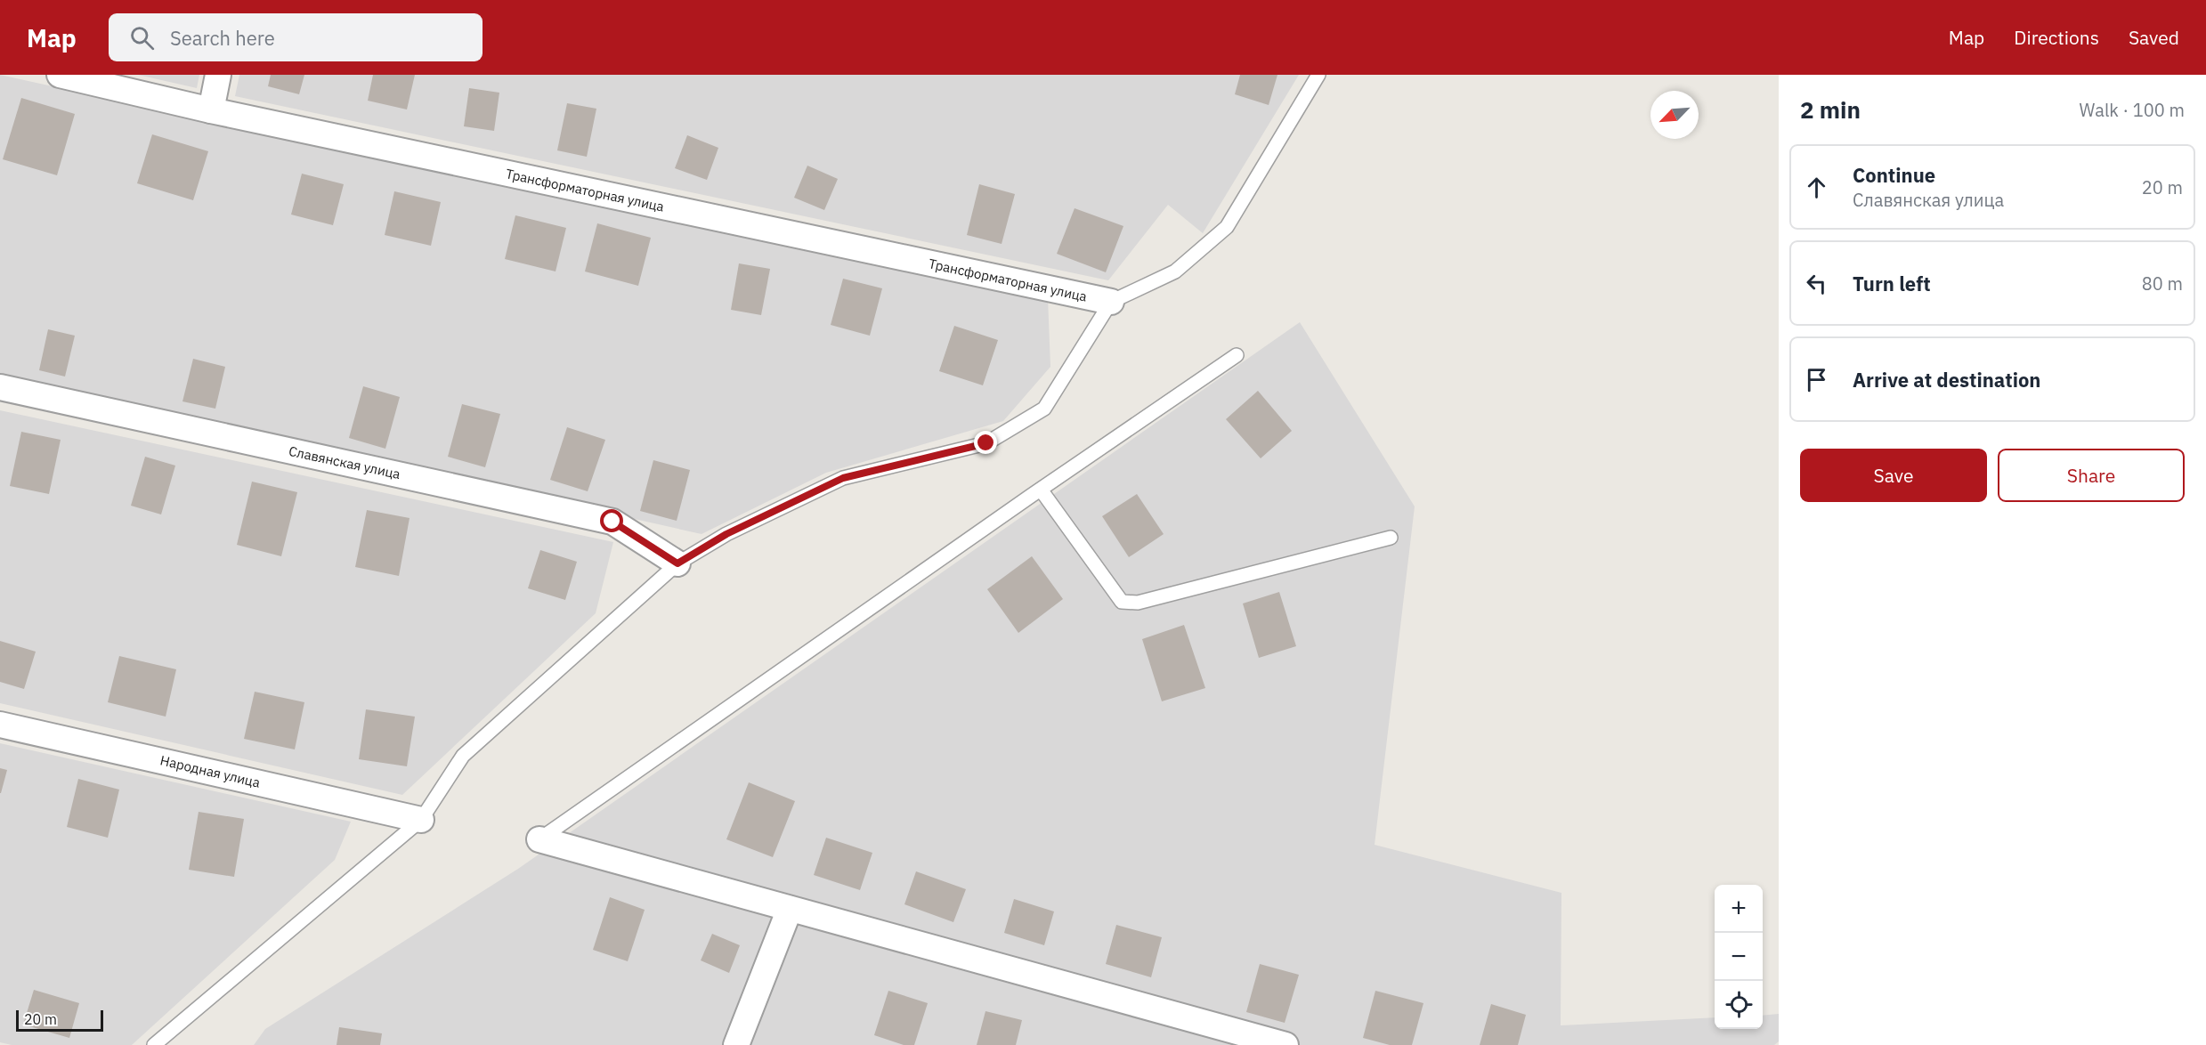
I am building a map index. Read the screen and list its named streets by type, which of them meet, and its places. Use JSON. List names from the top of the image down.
{
  "streets": {
    "street": ["Трансформаторная улица", "Славянская улица", "Народная улица"]
  },
  "scale_bar": "20 m",
  "north": "bottom left",
  "page": {
    "header": "Map",
    "search": "Search here",
    "nav": ["Map", "Directions", "Saved"],
    "heading": ["2 min", "Walk · 100 m"],
    "list": [
      ["Continue", "Славянская улица", "20 m"],
      ["Turn left", "80 m"],
      "Arrive at destination"
    ],
    "buttons": ["Save", "Share"],
    "map_buttons": ["+", "−"],
    "scale": "20 m"
  }
}
